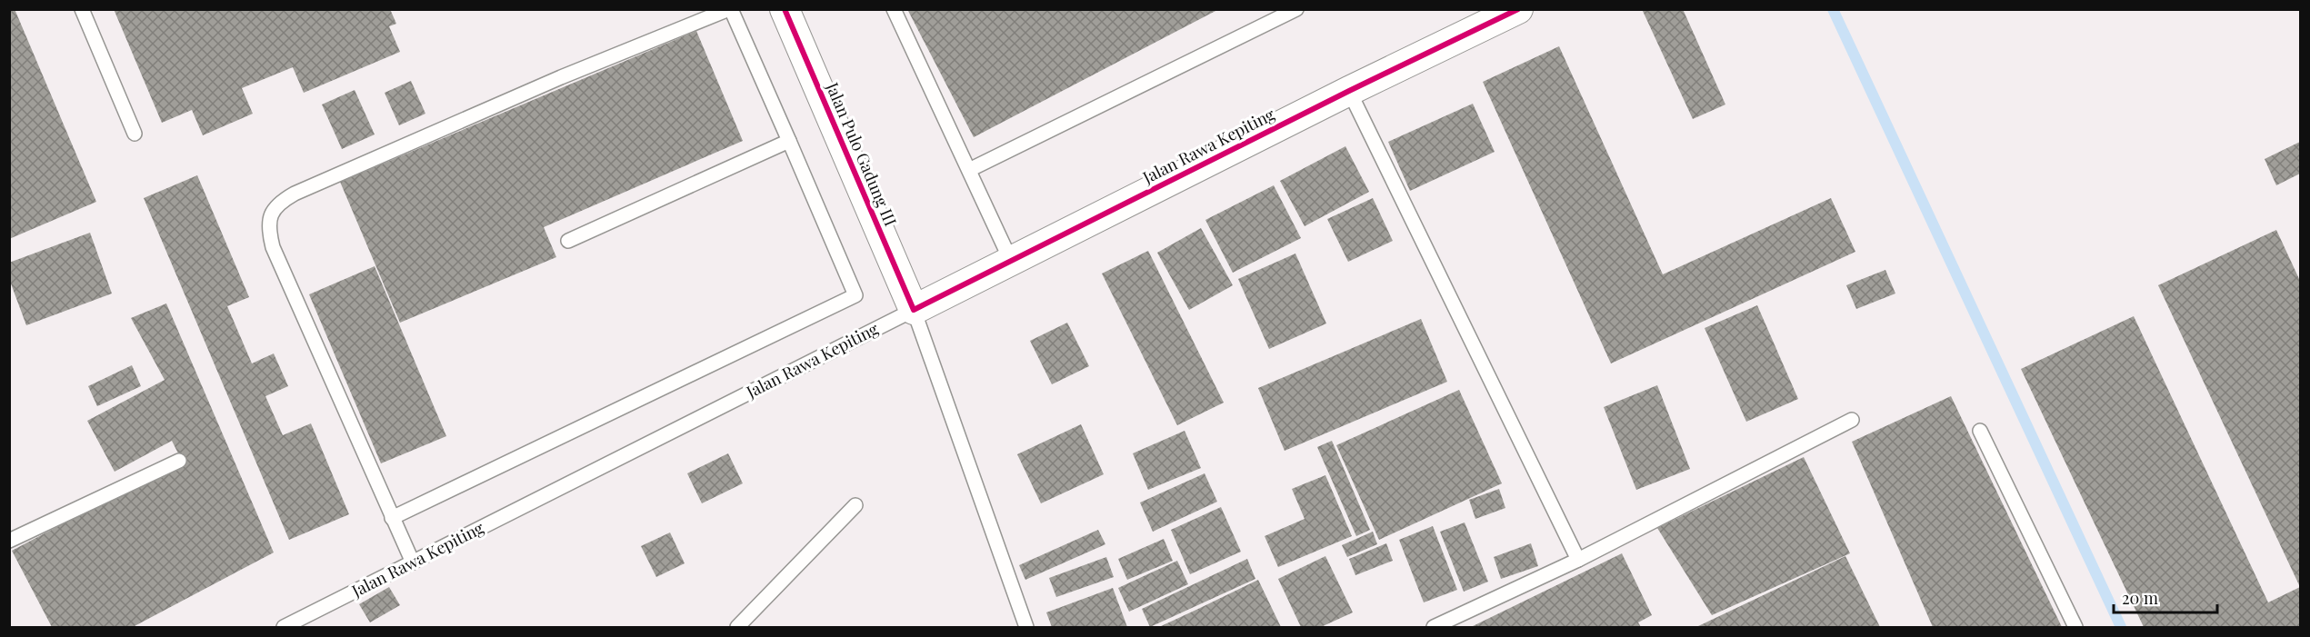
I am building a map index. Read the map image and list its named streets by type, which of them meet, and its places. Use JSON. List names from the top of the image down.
{
  "streets": {
    "street": ["Jalan Rawa Kepiting", "Jalan Pulo Gadung III"]
  },
  "crossings": [
    ["Jalan Rawa Kepiting", "Jalan Pulo Gadung III"]
  ],
  "scale_bar": "20 m"
}
